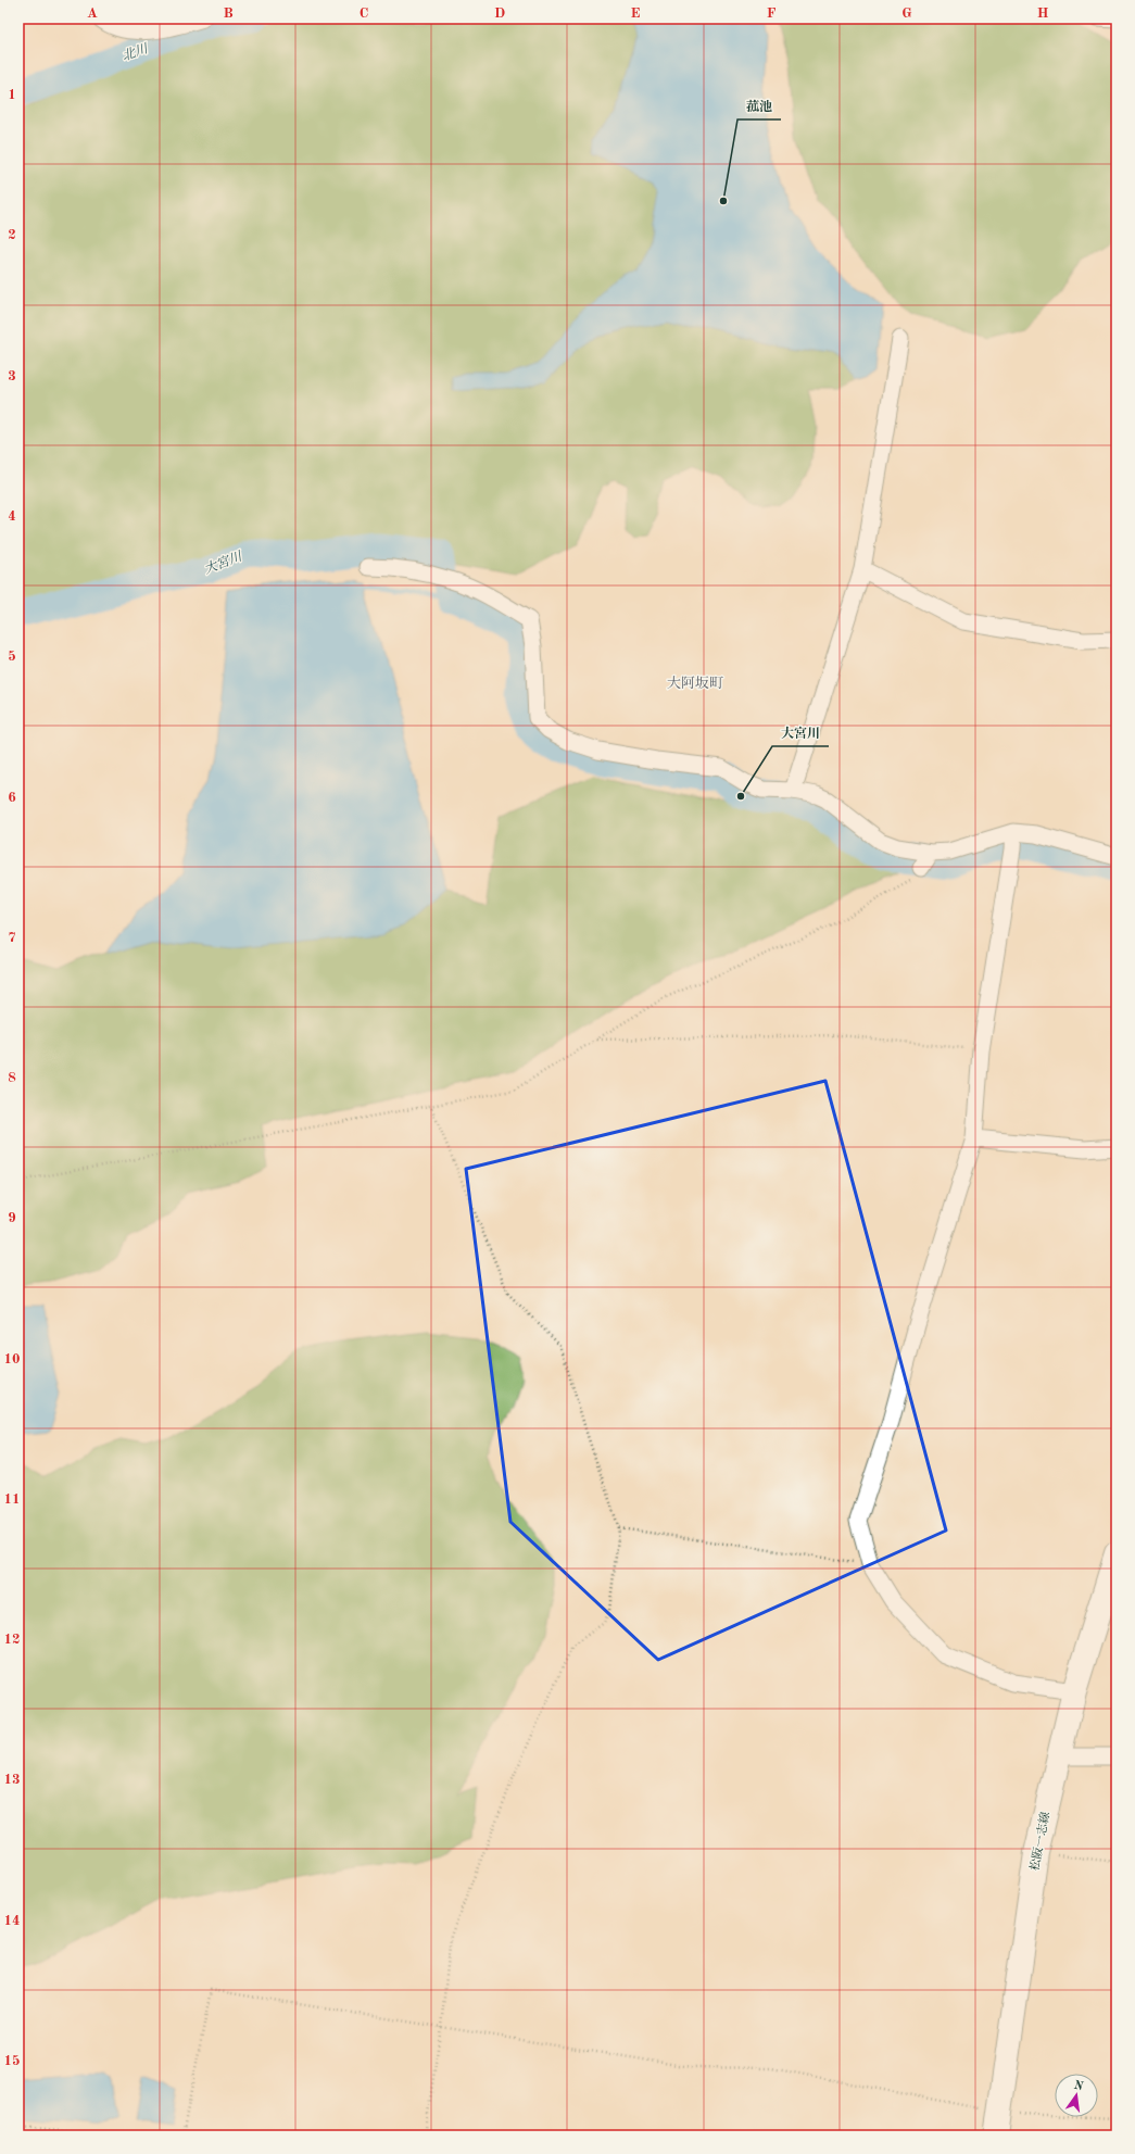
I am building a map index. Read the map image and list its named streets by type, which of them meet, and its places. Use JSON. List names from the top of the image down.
{
  "streets": {
    "main road": ["松阪一志線"]
  },
  "districts": ["大阿坂町"],
  "water": ["北川", "大宮川"],
  "places": ["菰池", "大宮川"],
  "north": "top",
  "grid": {
    "columns": [
      "A",
      "B",
      "C",
      "D",
      "E",
      "F",
      "G",
      "H"
    ],
    "rows": [
      "1",
      "2",
      "3",
      "4",
      "5",
      "6",
      "7",
      "8",
      "9",
      "10",
      "11",
      "12",
      "13",
      "14",
      "15"
    ]
  }
}
